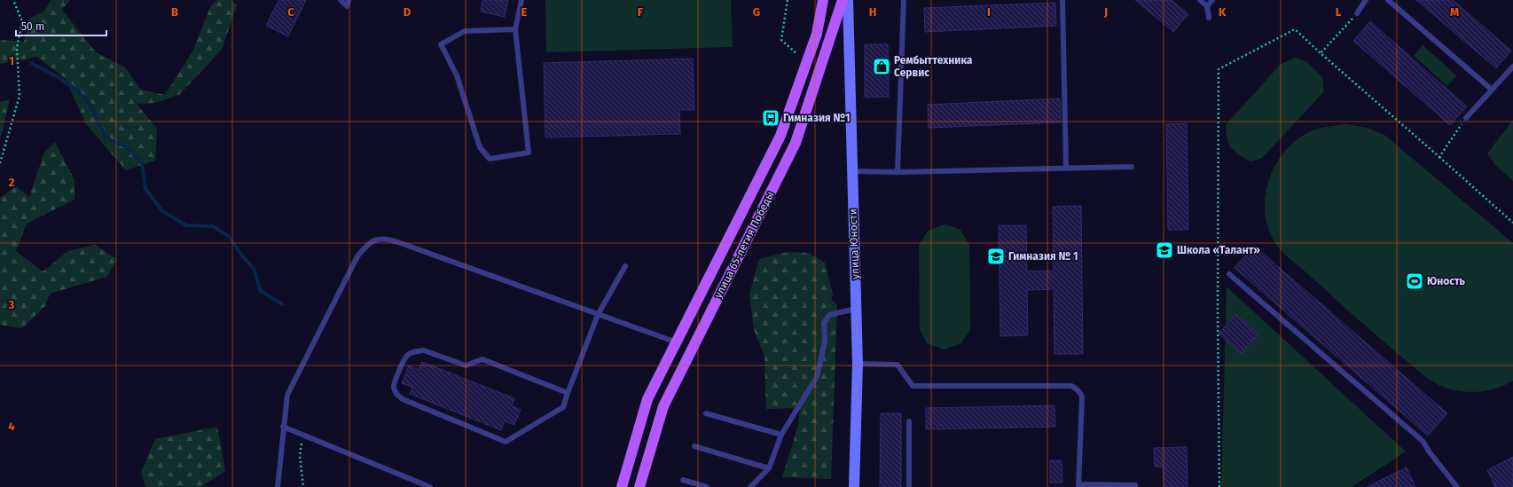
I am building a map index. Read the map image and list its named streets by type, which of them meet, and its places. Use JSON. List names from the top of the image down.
{
  "streets": {
    "main road": ["улица 65-летия Победы"],
    "street": ["улица Юности"]
  },
  "places": {
    "shop": ["Рембыттехника Сервис"],
    "bus stop": ["Гимназия №1"],
    "school or university": ["Школа «Талант»", "Гимназия № 1"],
    "sports": ["Юность"]
  },
  "scale_bar": "50 m",
  "grid": {
    "columns": [
      "B",
      "C",
      "D",
      "E",
      "F",
      "G",
      "H",
      "I",
      "J",
      "K",
      "L",
      "M"
    ],
    "rows": [
      "1",
      "2",
      "3",
      "4"
    ]
  }
}
